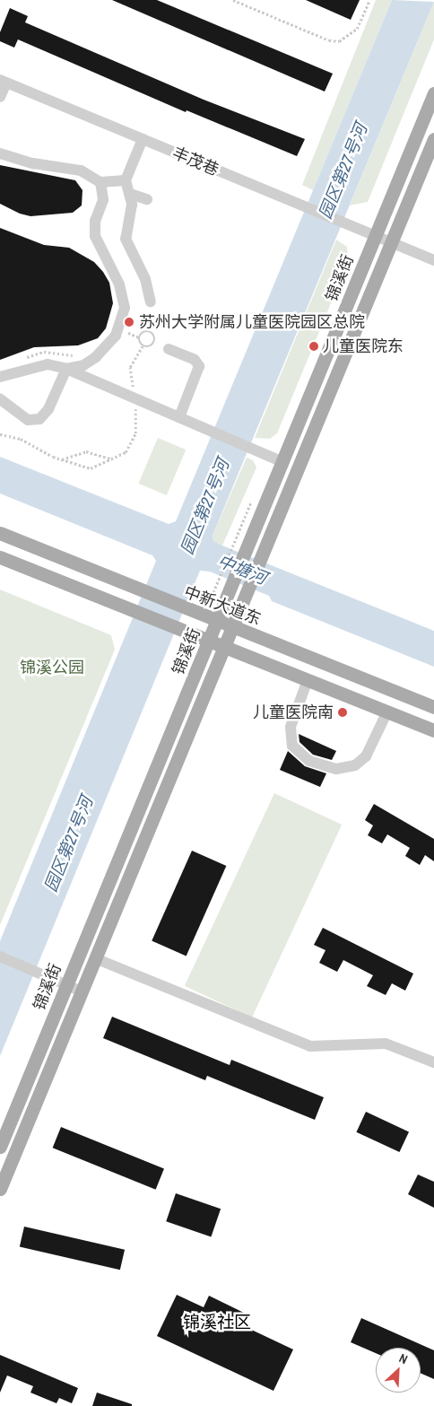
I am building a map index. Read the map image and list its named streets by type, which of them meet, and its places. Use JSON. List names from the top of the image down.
{
  "streets": {
    "main road": ["锦溪街", "中新大道东"],
    "street": ["丰茂巷"]
  },
  "crossings": [
    ["丰茂巷", "锦溪街"],
    ["锦溪街", "中新大道东"]
  ],
  "districts": ["锦溪社区"],
  "water": ["园区第27号河", "中塘河"],
  "parks": ["锦溪公园"],
  "places": ["苏州大学附属儿童医院园区总院", "儿童医院东", "儿童医院南"],
  "north": "top right"
}
